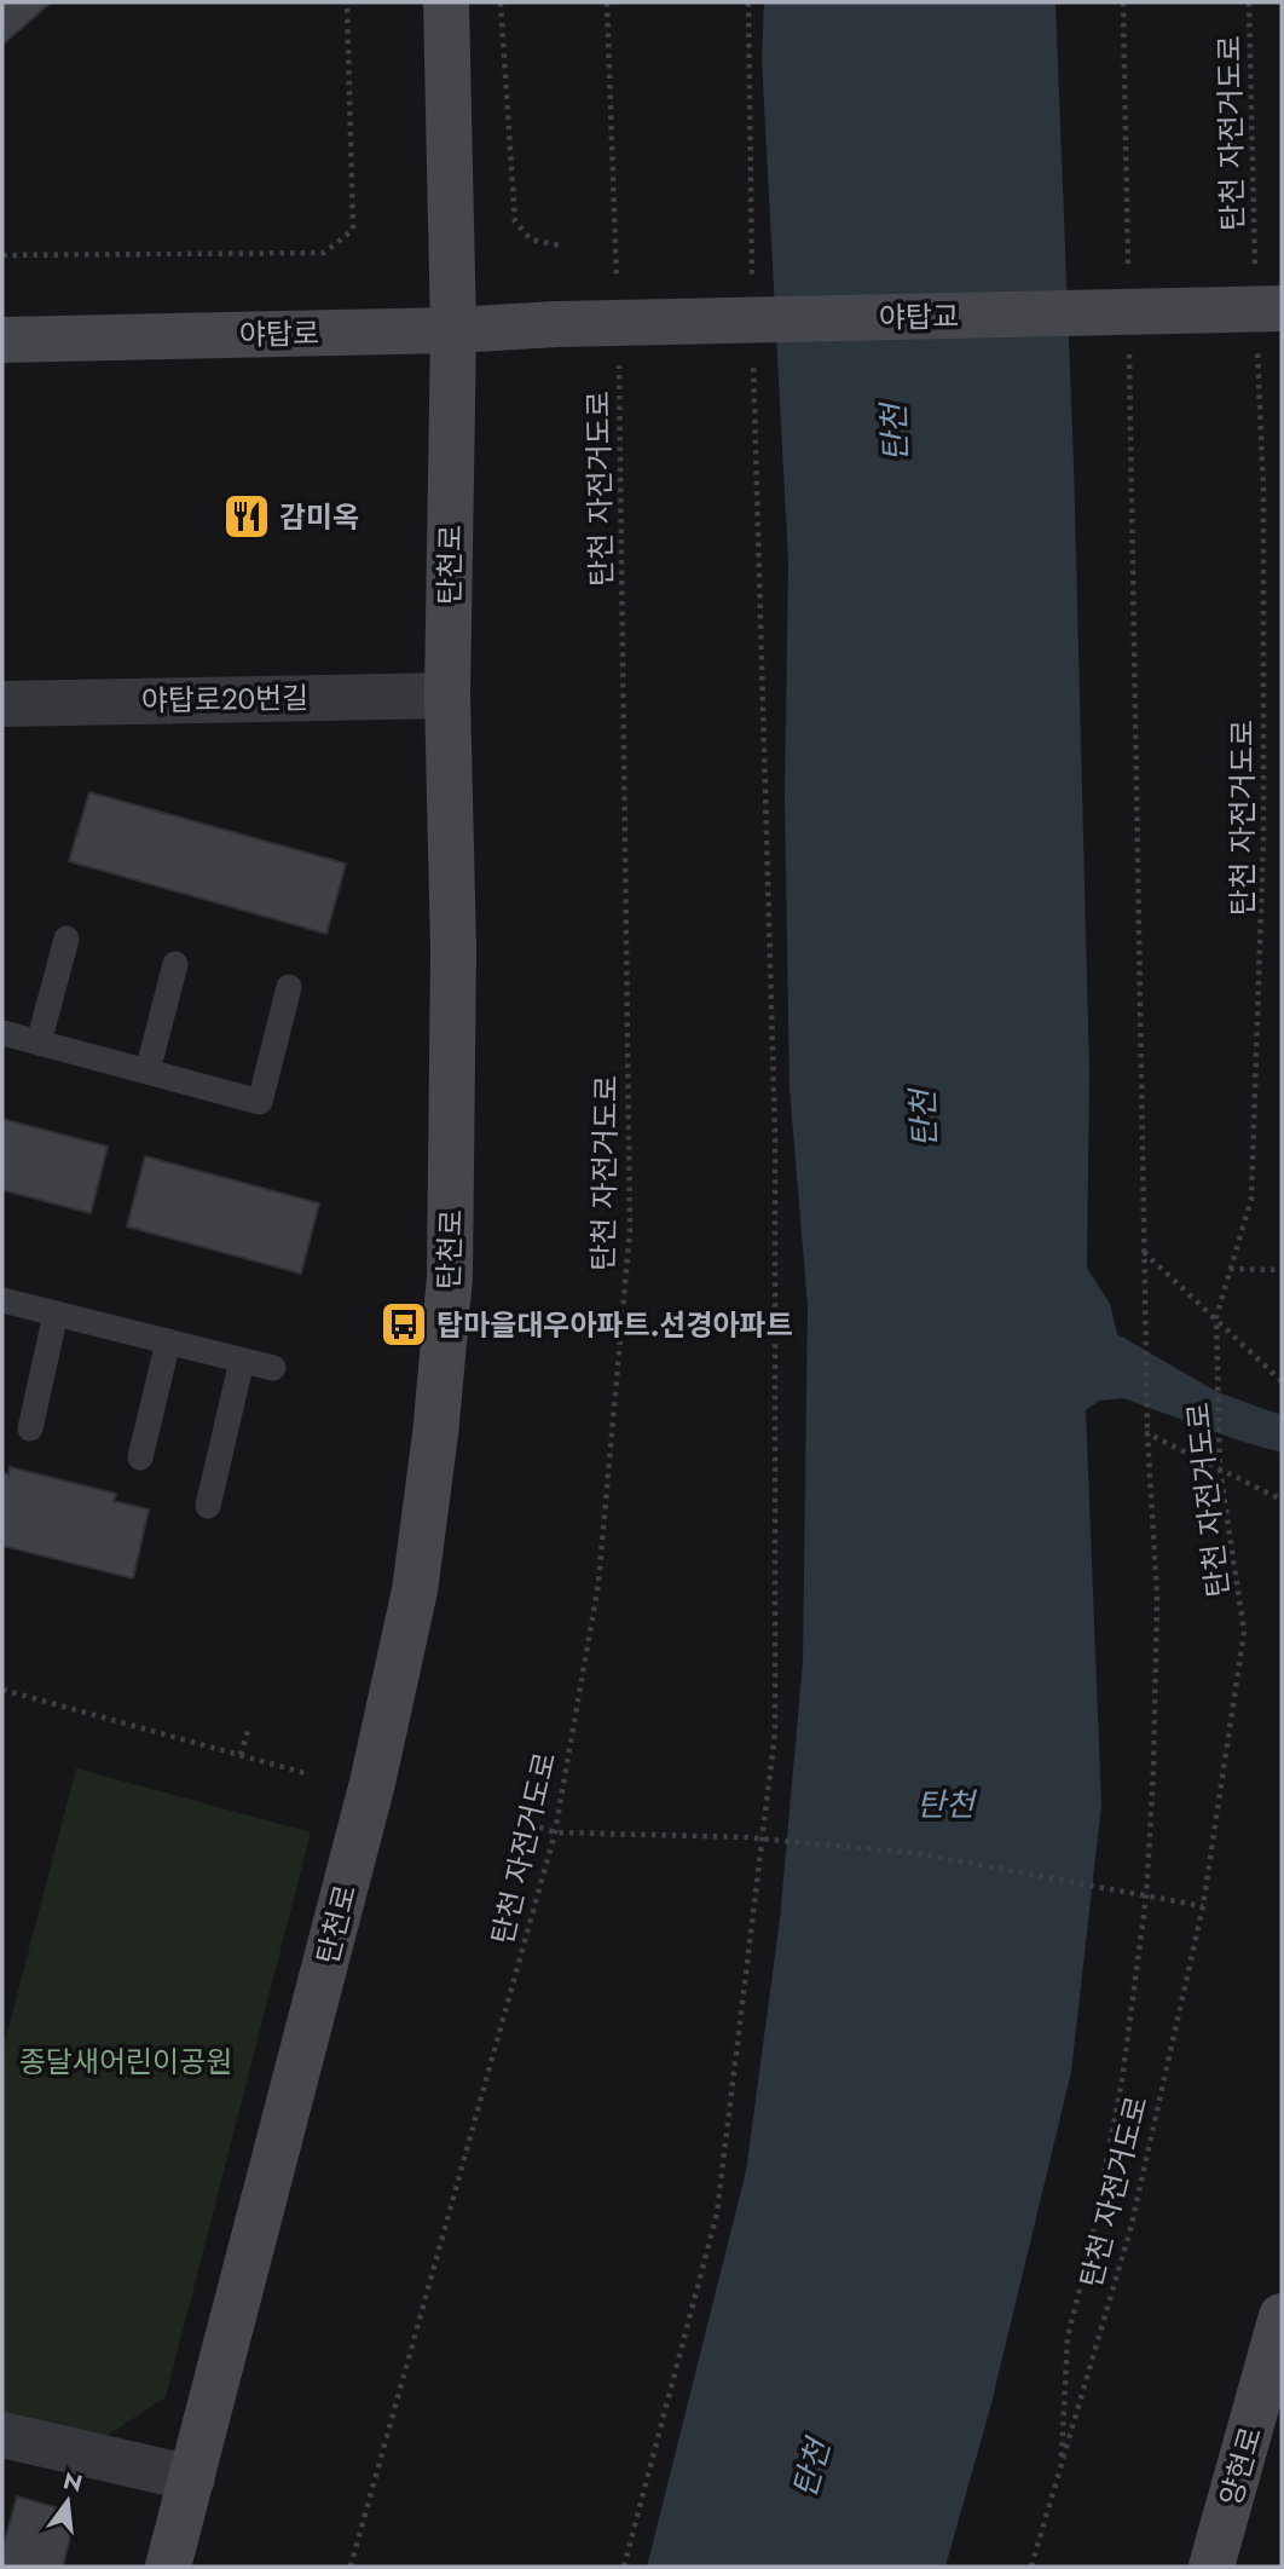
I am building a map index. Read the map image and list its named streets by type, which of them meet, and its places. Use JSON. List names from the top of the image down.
{
  "streets": {
    "main road": [
      "야탑교",
      "야탑로",
      "탄천로",
      "양현로"
    ],
    "street": ["야탑로20번길"],
    "path": ["탄천 자전거도로"]
  },
  "crossings": [
    ["탄천 자전거도로", "야탑교"],
    ["야탑교", "야탑로"],
    ["야탑로", "탄천로"],
    ["탄천로", "야탑로20번길"]
  ],
  "water": ["탄천"],
  "parks": ["종달새어린이공원"],
  "places": {
    "restaurant": ["감미옥"],
    "bus stop": ["탑마을대우아파트.선경아파트"]
  },
  "north": "top"
}
